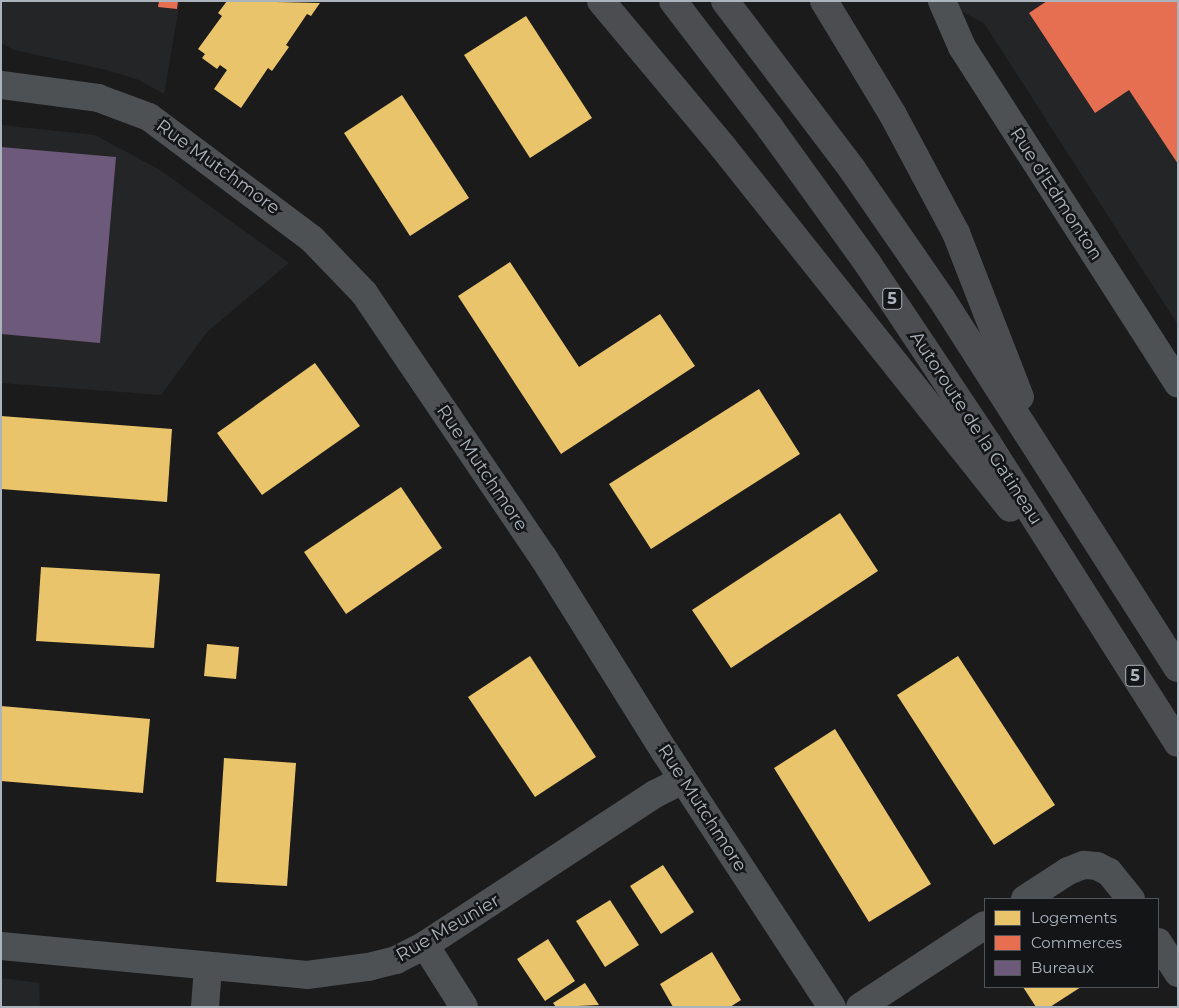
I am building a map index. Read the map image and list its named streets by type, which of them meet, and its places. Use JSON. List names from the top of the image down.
{
  "streets": {
    "highway": ["5", "Autoroute de la Gatineau"],
    "street": ["Rue Mutchmore", "Rue d'Edmonton", "Rue Meunier"]
  },
  "crossings": [
    ["Rue Mutchmore", "Rue Meunier"]
  ],
  "legend": ["Logements", "Commerces", "Bureaux"]
}
